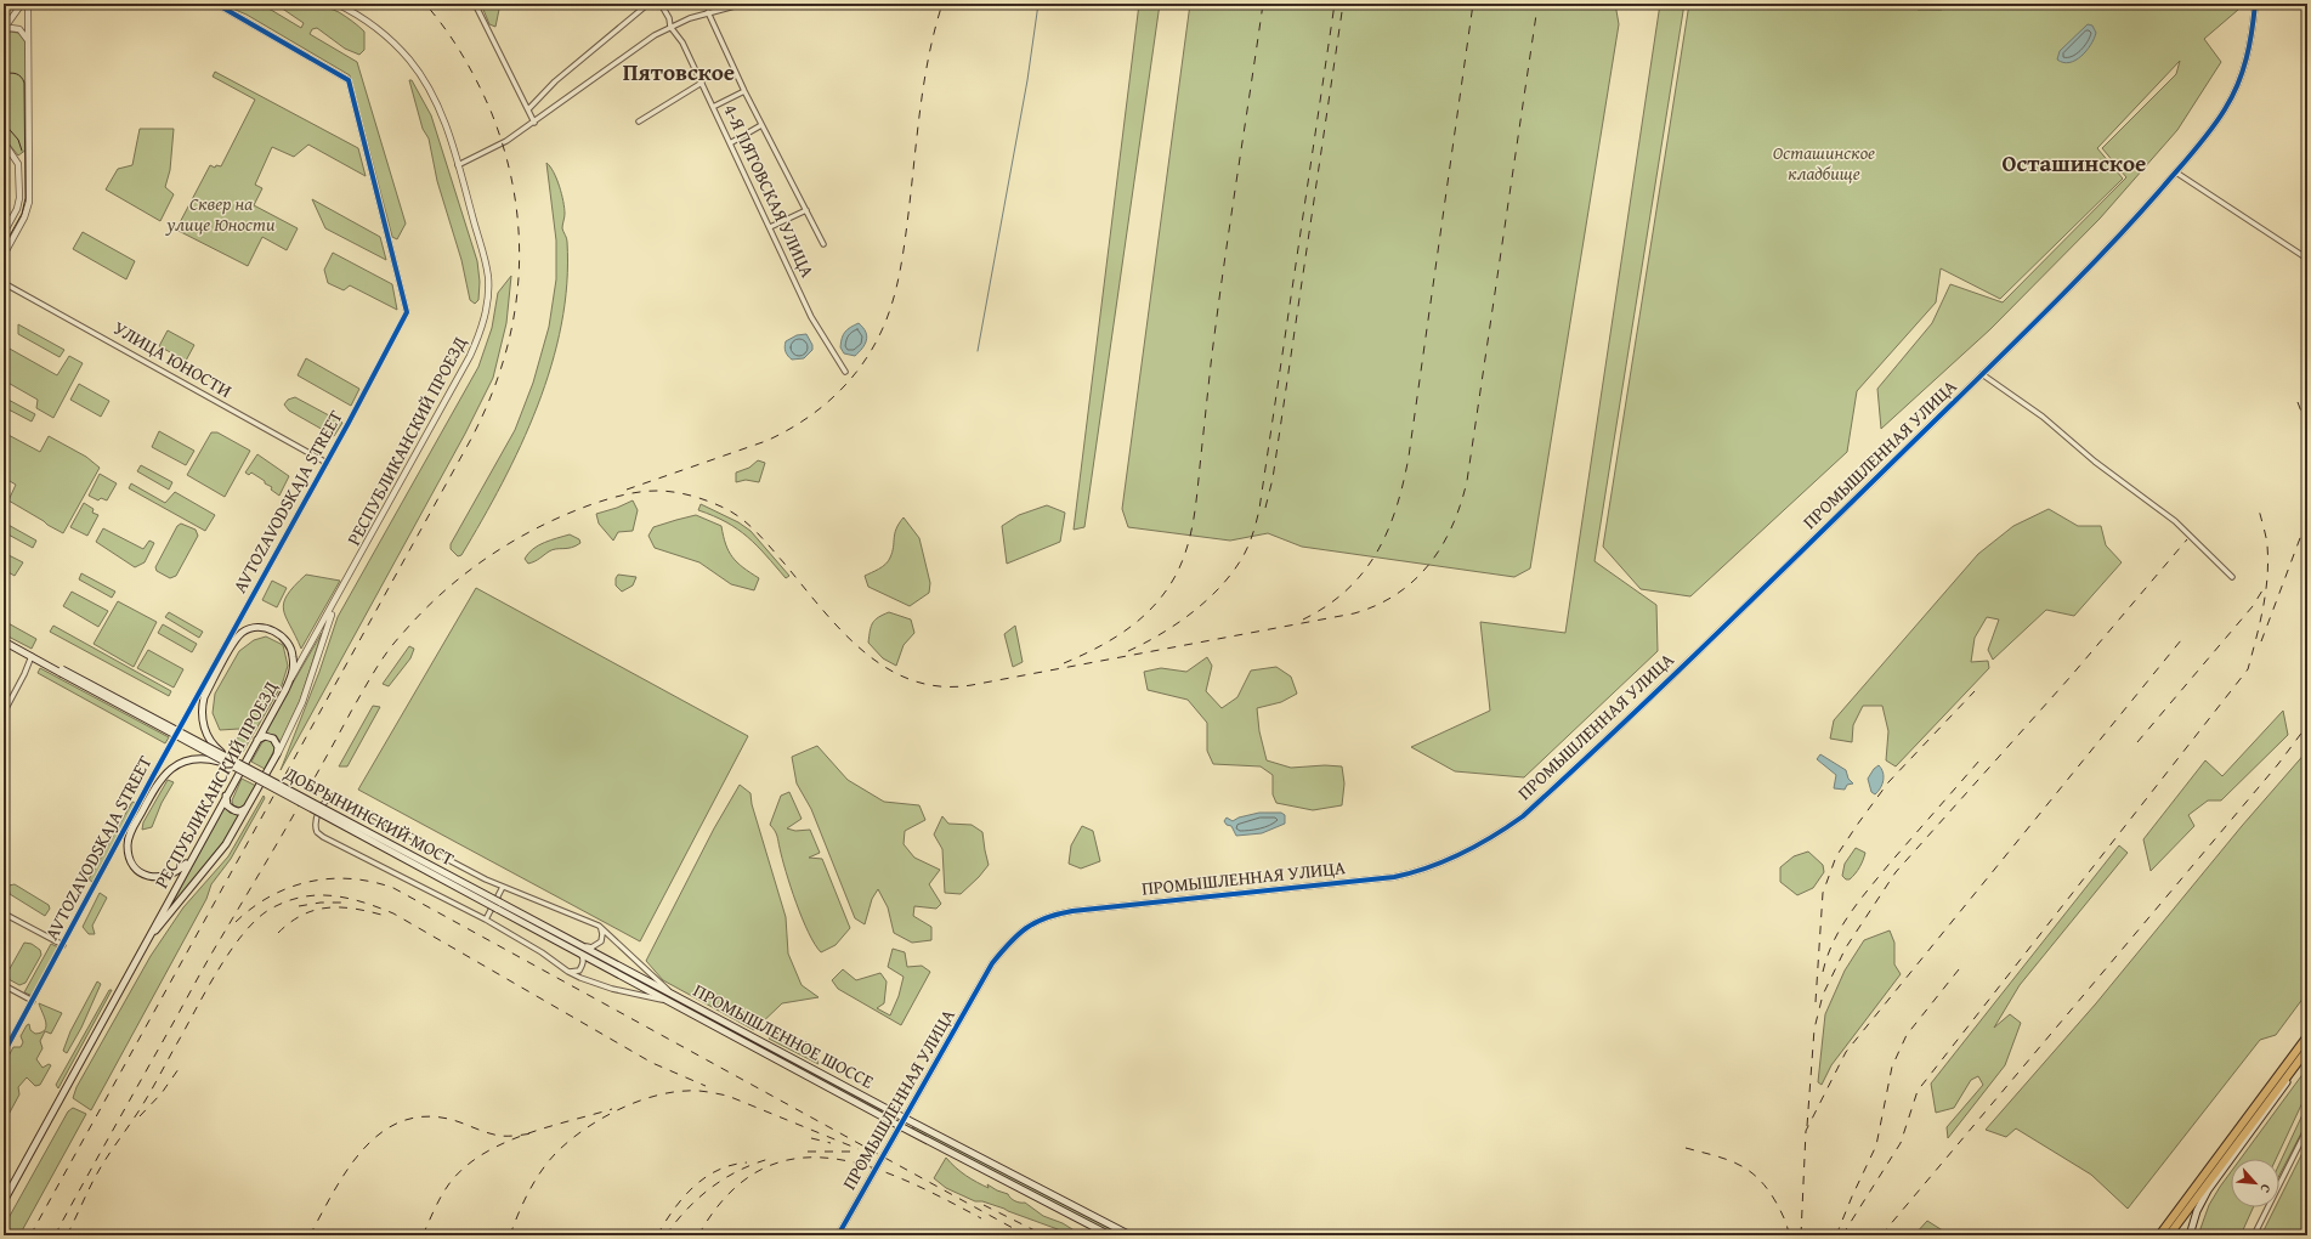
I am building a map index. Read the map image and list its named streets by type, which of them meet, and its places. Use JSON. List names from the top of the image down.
{
  "streets": {
    "main road": ["РЕСПУБЛИКАНСКИЙ ПРОЕЗД", "ДОБРЫНИНСКИЙ МОСТ", "ПРОМЫШЛЕННОЕ ШОССЕ"],
    "street": [
      "4-Я ПЯТОВСКАЯ УЛИЦА",
      "УЛИЦА ЮНОСТИ",
      "ПРОМЫШЛЕННАЯ УЛИЦА",
      "AVTOZAVODSKAJA STREET"
    ]
  },
  "crossings": [
    ["УЛИЦА ЮНОСТИ", "AVTOZAVODSKAJA STREET"],
    ["ПРОМЫШЛЕННАЯ УЛИЦА", "ПРОМЫШЛЕННОЕ ШОССЕ"],
    ["ДОБРЫНИНСКИЙ МОСТ", "ПРОМЫШЛЕННОЕ ШОССЕ"]
  ],
  "districts": ["Пятовское", "Осташинское"],
  "parks": ["Осташинское кладбище", "Сквер на улице Юности"],
  "north": "bottom right"
}
